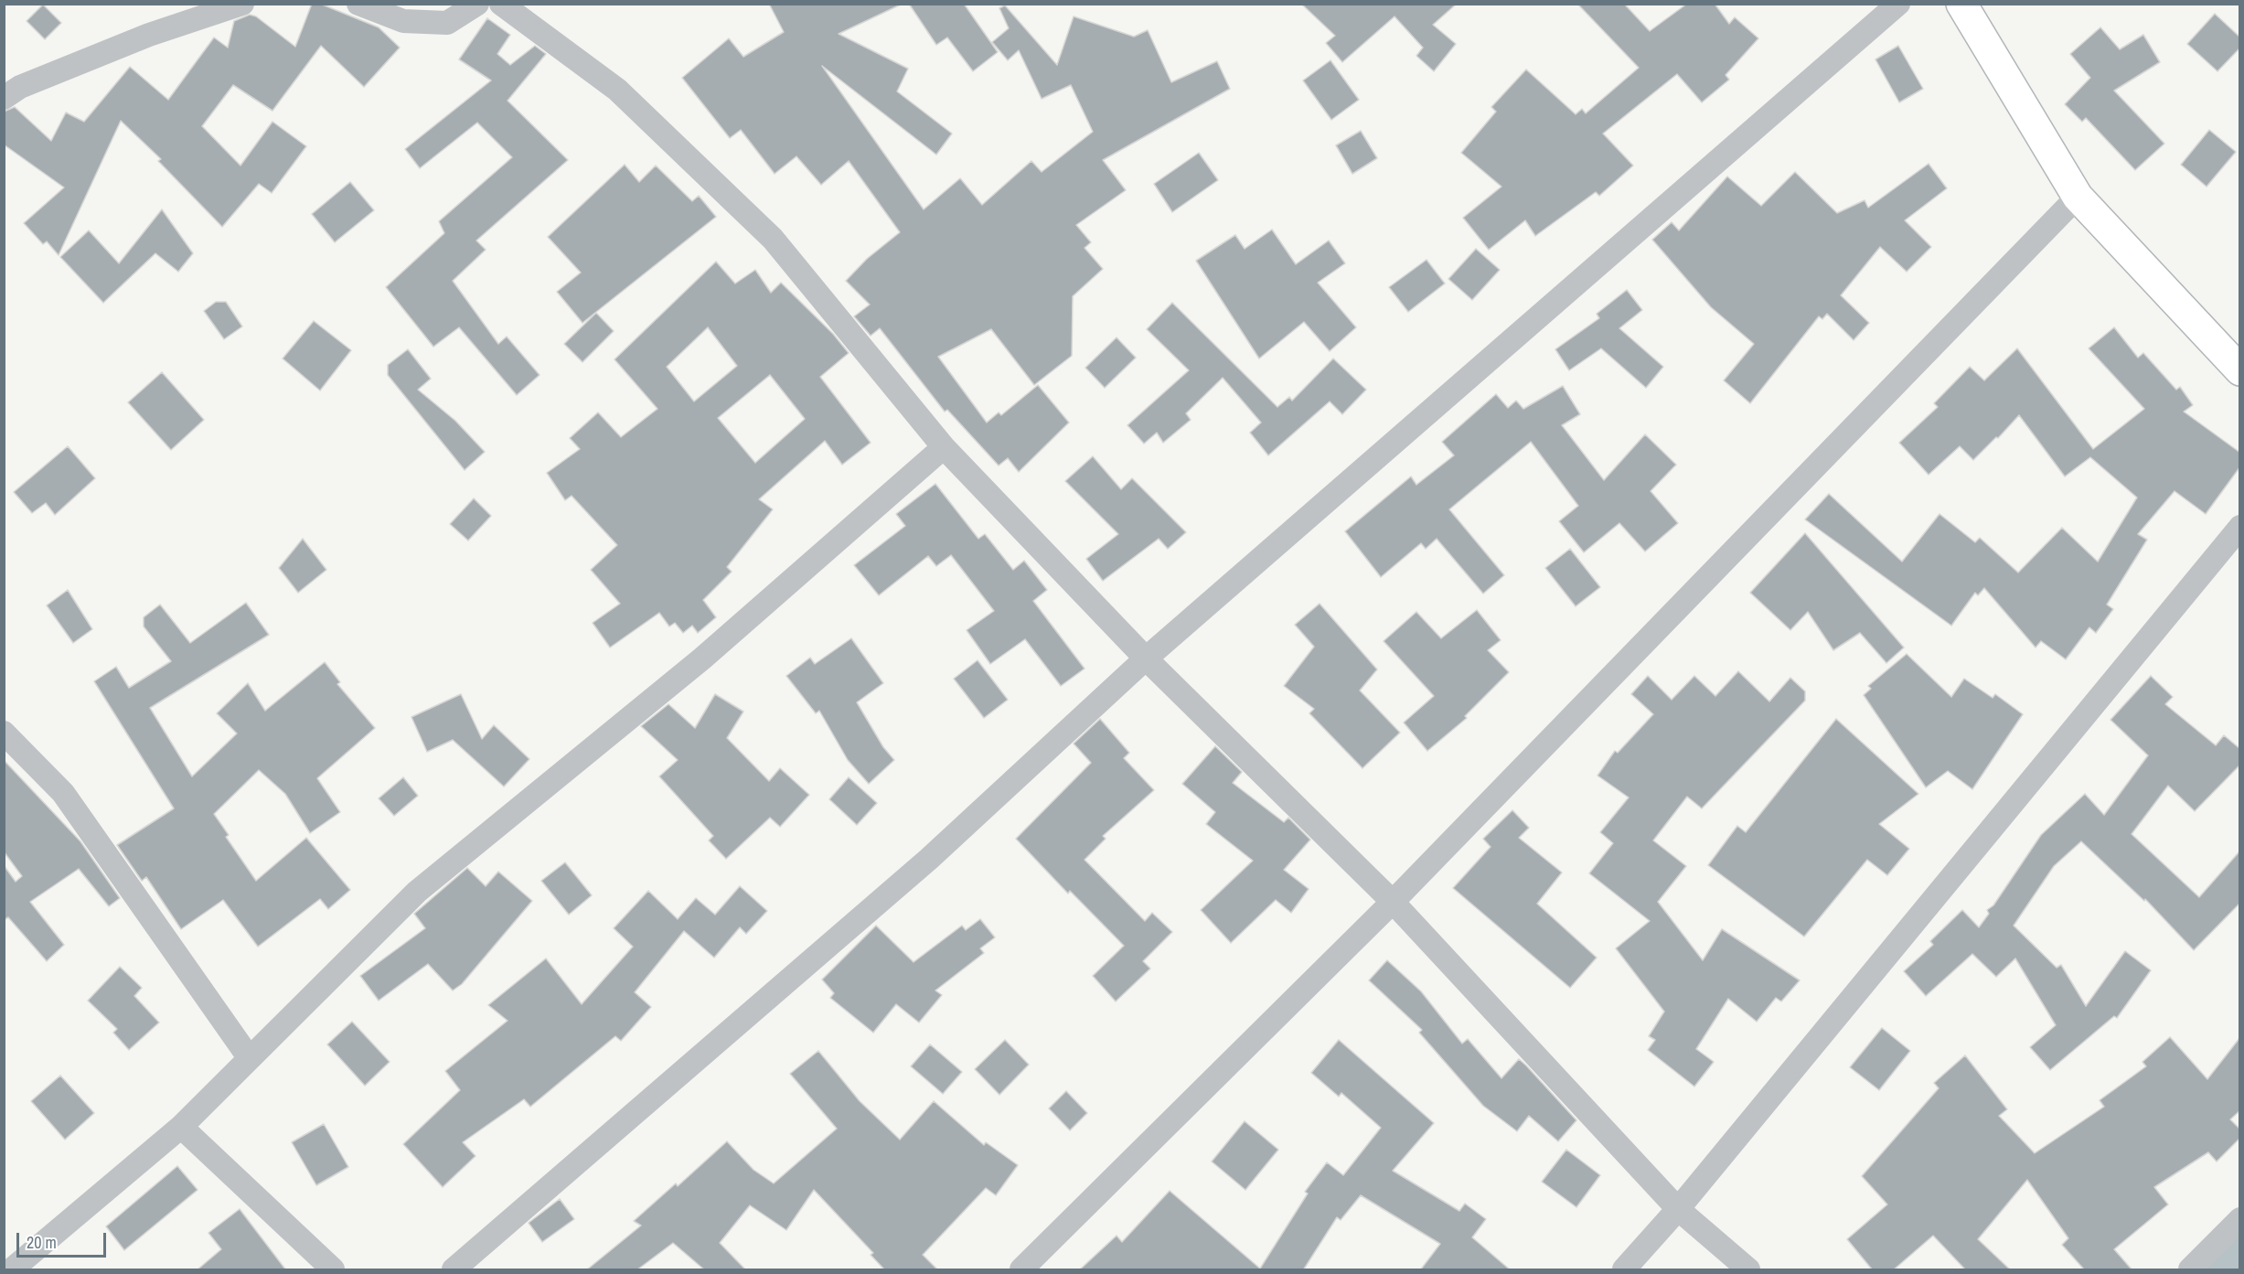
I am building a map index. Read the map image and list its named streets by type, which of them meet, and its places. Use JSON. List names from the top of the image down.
{
  "scale_bar": "20 m"
}
